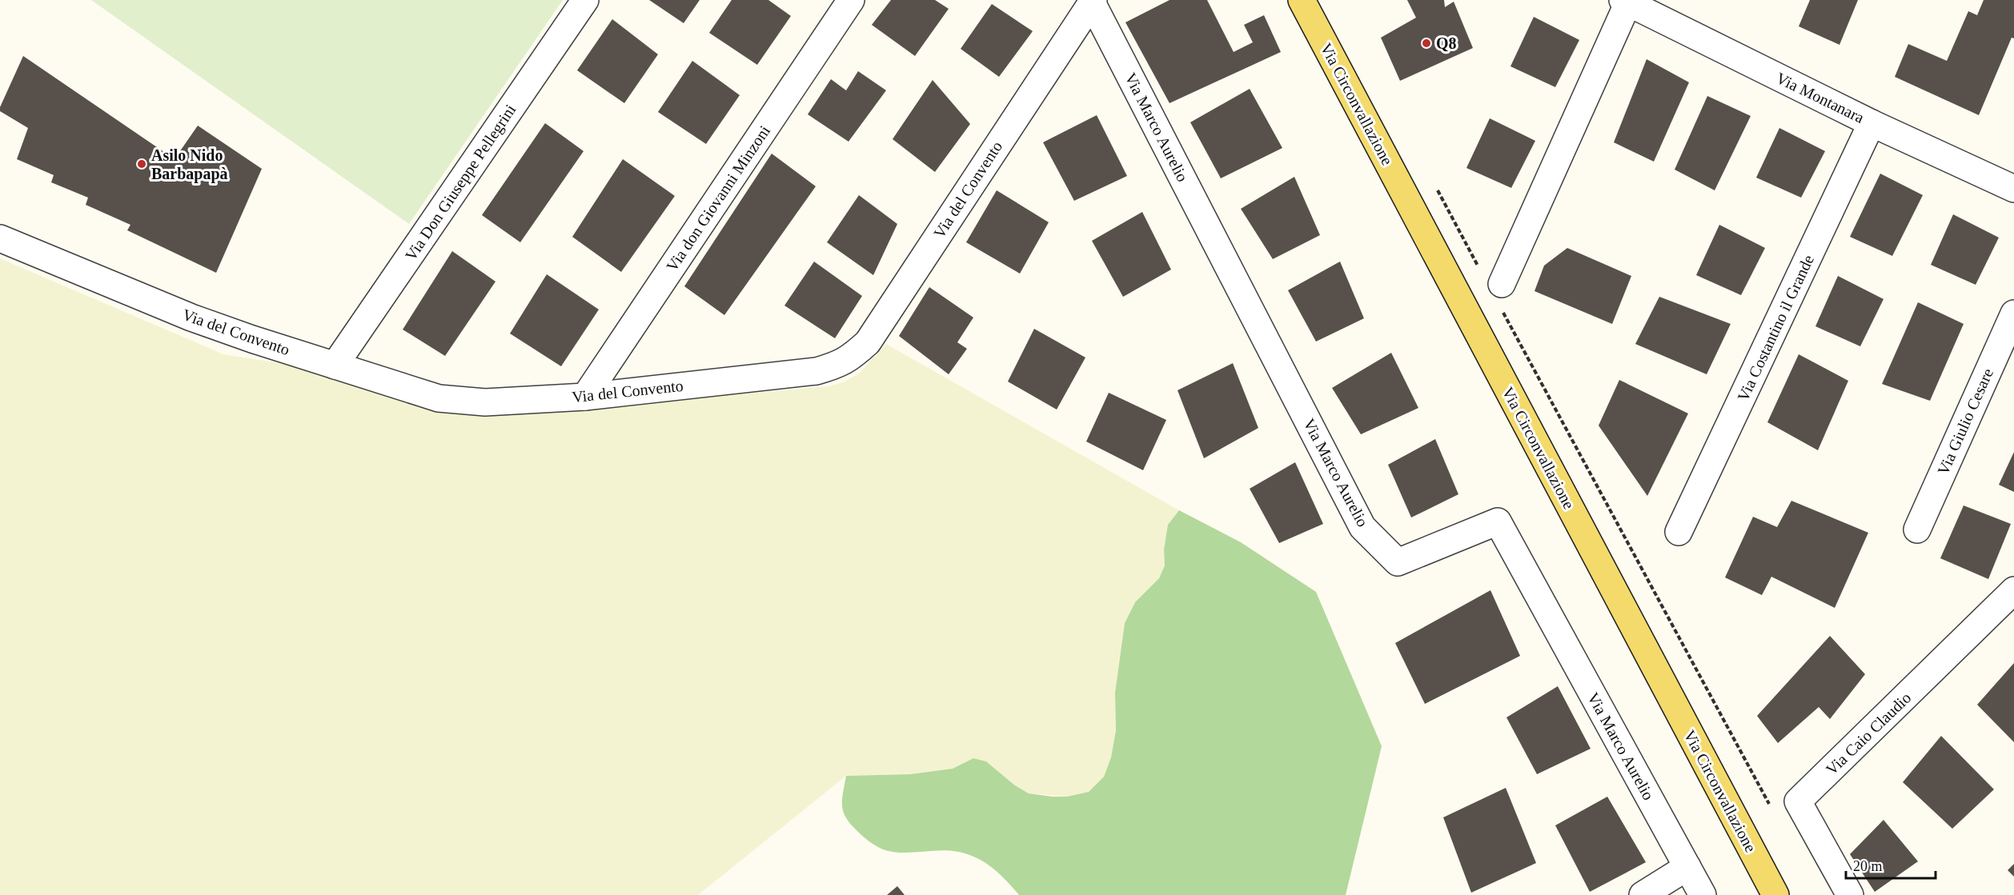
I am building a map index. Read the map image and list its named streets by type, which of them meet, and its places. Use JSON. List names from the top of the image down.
{
  "streets": {
    "main road": ["Via Circonvallazione"],
    "street": [
      "Via Montanara",
      "Via Marco Aurelio",
      "Via Don Giuseppe Pellegrini",
      "Via del Convento",
      "Via don Giovanni Minzoni",
      "Via Costantino il Grande",
      "Via Giulio Cesare",
      "Via Caio Claudio"
    ]
  },
  "crossings": [
    ["Via Montanara", "Via Costantino il Grande"],
    ["Via Marco Aurelio", "Via del Convento"],
    ["Via Don Giuseppe Pellegrini", "Via del Convento"],
    ["Via del Convento", "Via don Giovanni Minzoni"]
  ],
  "places": ["Q8", "Asilo Nido Barbapapà"],
  "scale_bar": "20 m"
}
